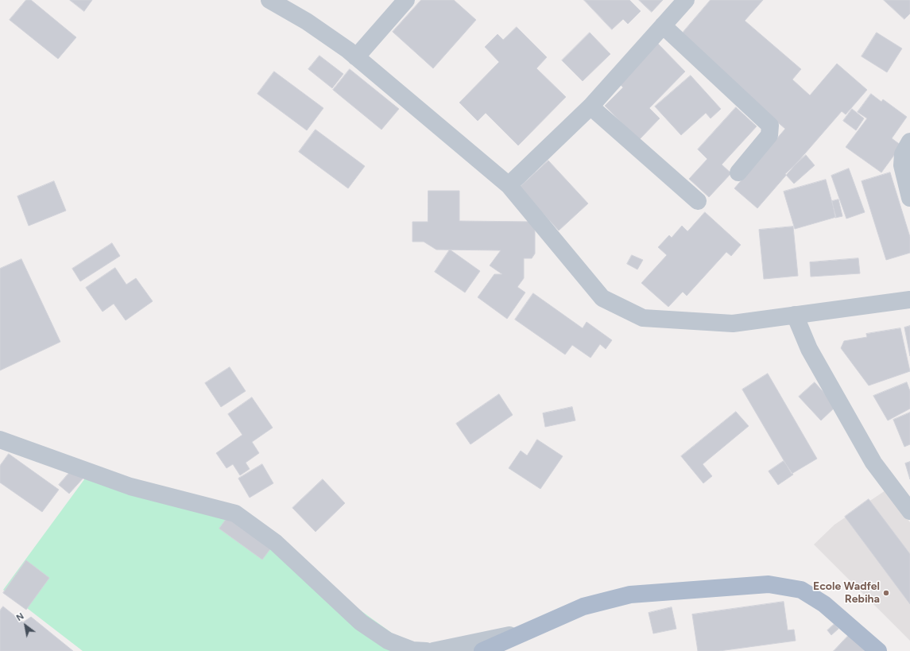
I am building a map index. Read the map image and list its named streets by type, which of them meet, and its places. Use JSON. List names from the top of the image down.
{
  "places": ["Ecole Wadfel Rebiha"],
  "north": "top left"
}
